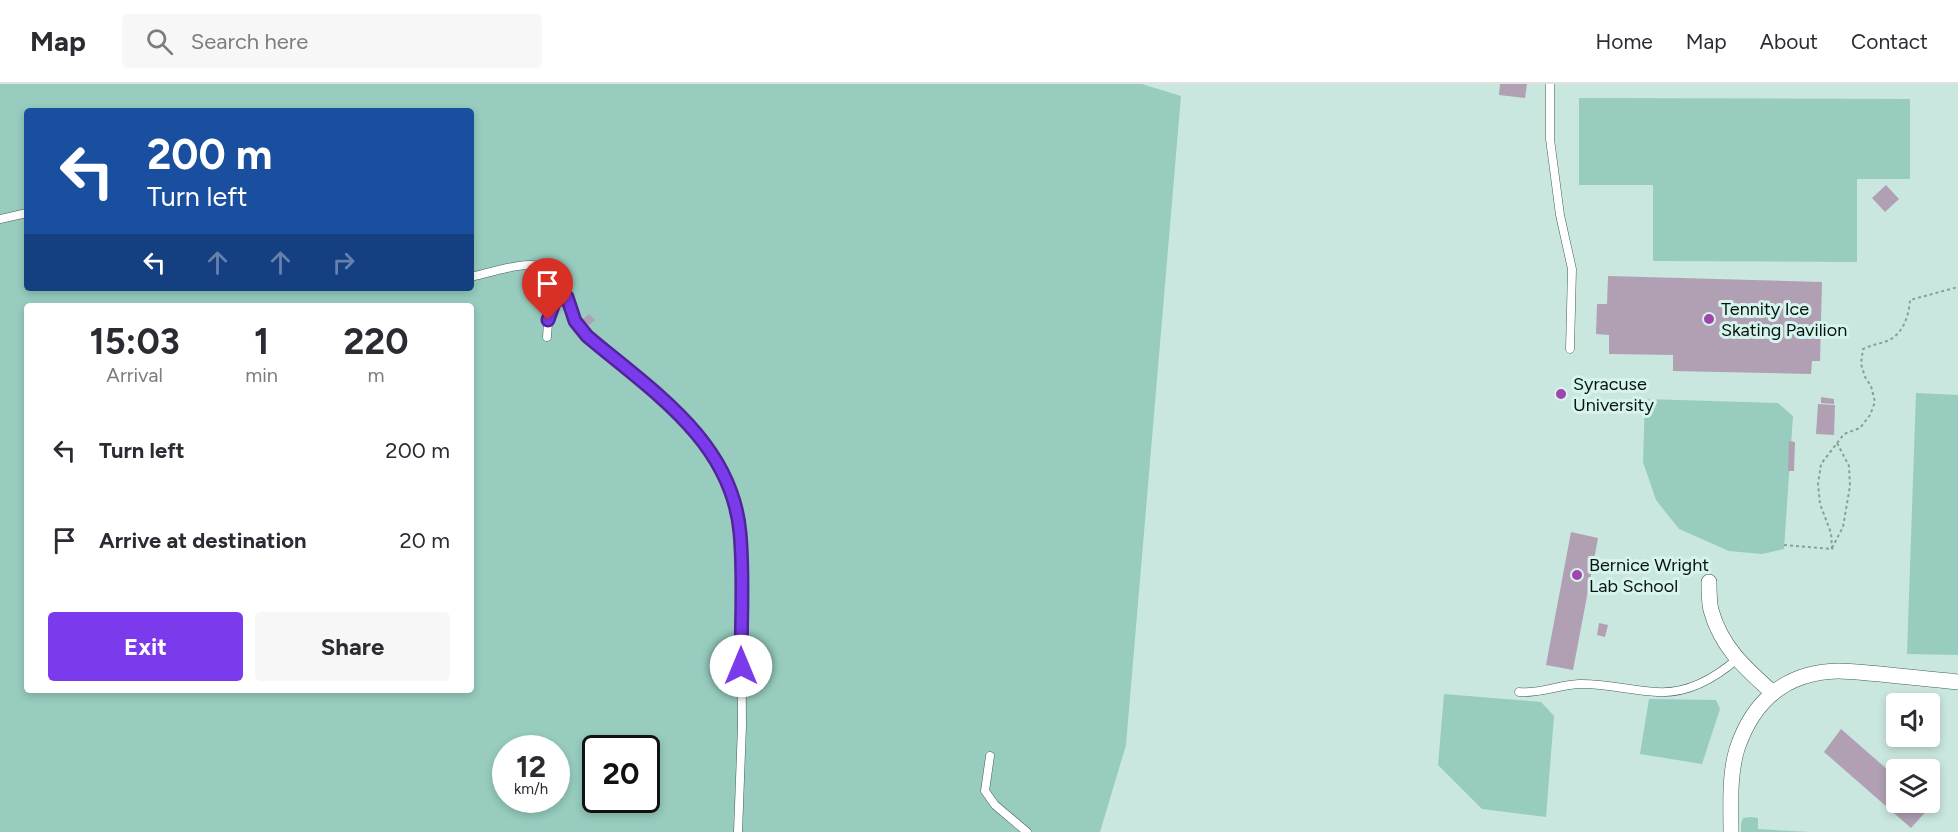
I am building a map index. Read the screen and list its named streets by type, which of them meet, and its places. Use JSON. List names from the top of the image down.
{
  "places": ["Tennity Ice Skating Pavilion", "Syracuse University", "Bernice Wright Lab School"],
  "page": {
    "header": "Map",
    "search": "Search here",
    "nav": [
      "Home",
      "Map",
      "About",
      "Contact"
    ],
    "turn": ["200 m", "Turn left"],
    "eta": [
      "15:03",
      "Arrival",
      "1",
      "min",
      "220",
      "m"
    ],
    "list": [
      {
        "name": "Turn left",
        "value": "200 m"
      },
      {
        "name": "Arrive at destination",
        "value": "20 m"
      }
    ],
    "buttons": ["Exit", "Share"],
    "speed": "12 km/h",
    "limit": "20"
  }
}
